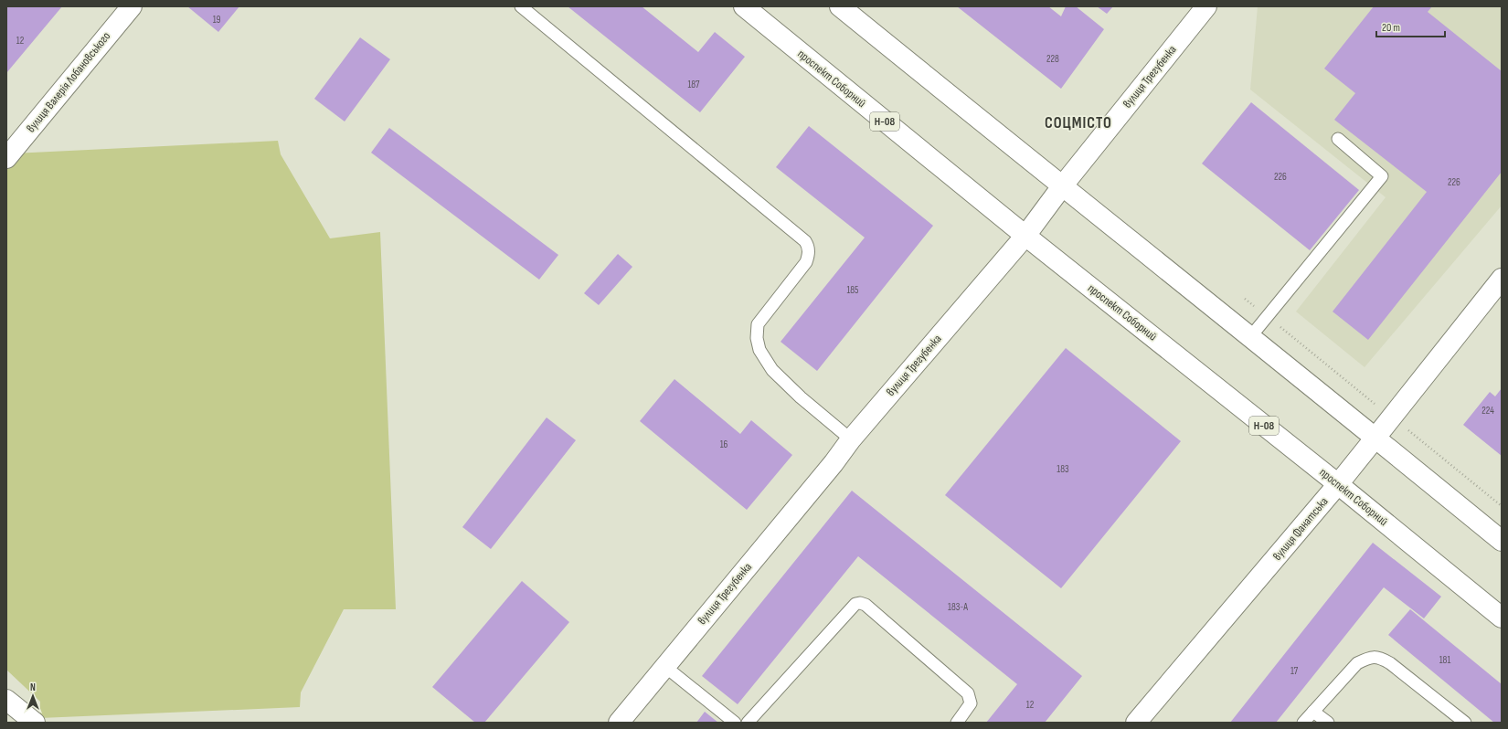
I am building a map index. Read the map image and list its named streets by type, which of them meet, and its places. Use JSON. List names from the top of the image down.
{
  "streets": {
    "main road": [
      "вулиця Трегубенка",
      "проспект Соборний",
      "вулиця Валерія Лобановського",
      "Н-08",
      "вулиця Фанатська"
    ]
  },
  "crossings": [
    ["вулиця Трегубенка", "проспект Соборний"],
    ["проспект Соборний", "вулиця Фанатська"]
  ],
  "districts": ["СОЦМІСТО"],
  "house_numbers": [
    "19",
    "12",
    "228",
    "187",
    "226",
    "226",
    "185",
    "224",
    "16",
    "183",
    "183-А",
    "181",
    "17",
    "12"
  ],
  "scale_bar": "20 m",
  "north": "top"
}
